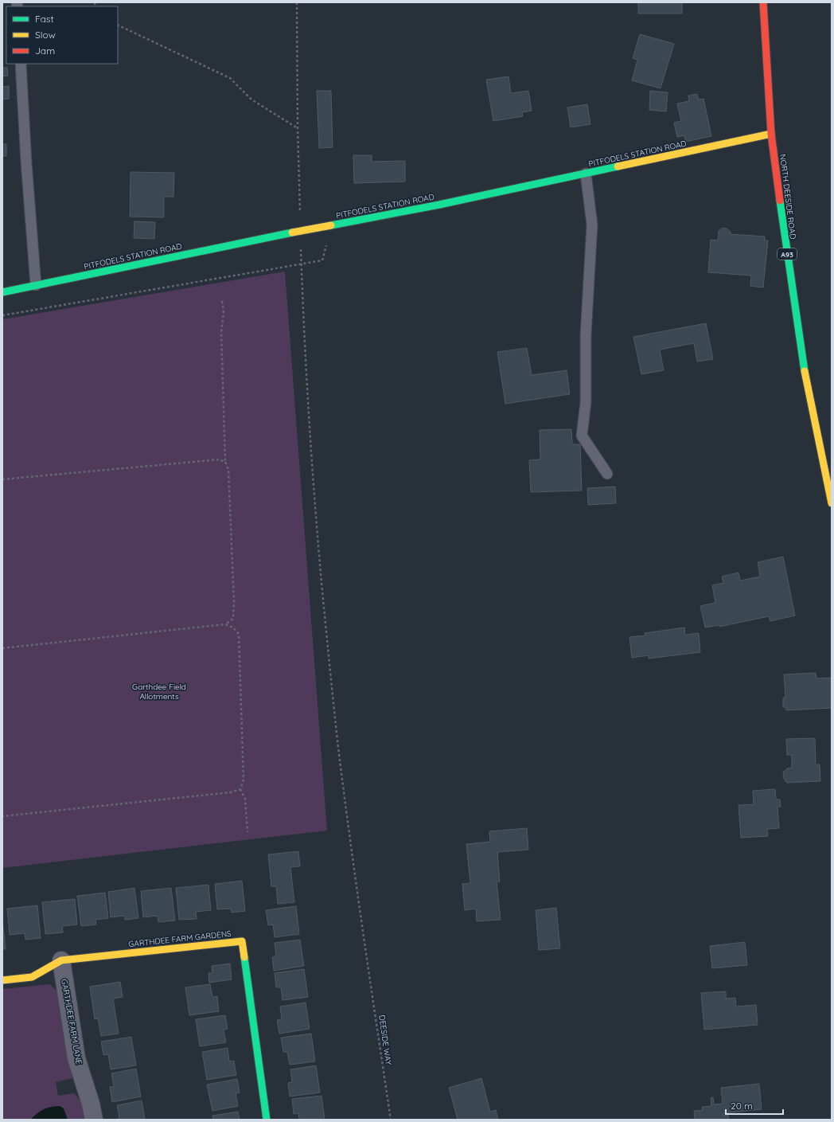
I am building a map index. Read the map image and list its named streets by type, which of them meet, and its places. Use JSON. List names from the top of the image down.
{
  "streets": {
    "street": [
      "PITFODELS STATION ROAD",
      "NORTH DEESIDE ROAD",
      "A93",
      "GARTHDEE FARM GARDENS",
      "GARTHDEE FARM LANE"
    ],
    "path": ["DEESIDE WAY"]
  },
  "crossings": [
    ["PITFODELS STATION ROAD", "NORTH DEESIDE ROAD"],
    ["GARTHDEE FARM GARDENS", "GARTHDEE FARM LANE"]
  ],
  "parks": ["Garthdee Field Allotments"],
  "legend": ["Fast", "Slow", "Jam"],
  "scale_bar": "20 m"
}
